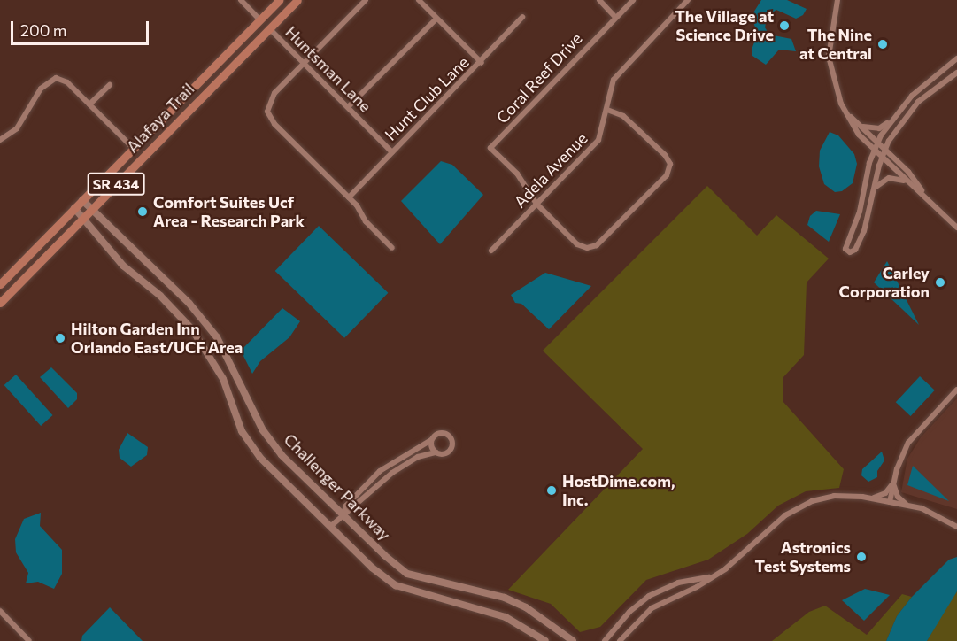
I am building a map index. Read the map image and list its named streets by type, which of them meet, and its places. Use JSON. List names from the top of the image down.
{
  "streets": {
    "main road": ["Alafaya Trail", "SR 434", "Challenger Parkway"],
    "street": [
      "Huntsman Lane",
      "Coral Reef Drive",
      "Hunt Club Lane",
      "Adela Avenue"
    ]
  },
  "crossings": [
    ["Huntsman Lane", "Hunt Club Lane"],
    ["Huntsman Lane", "Alafaya Trail"],
    ["Coral Reef Drive", "Adela Avenue"],
    ["Alafaya Trail", "Challenger Parkway"]
  ],
  "places": [
    "The Village at Science Drive",
    "The Nine at Central",
    "Comfort Suites Ucf Area - Research Park",
    "Carley Corporation",
    "Hilton Garden Inn Orlando East/UCF Area",
    "HostDime.com, Inc.",
    "Astronics Test Systems"
  ],
  "scale_bar": "200 m"
}
